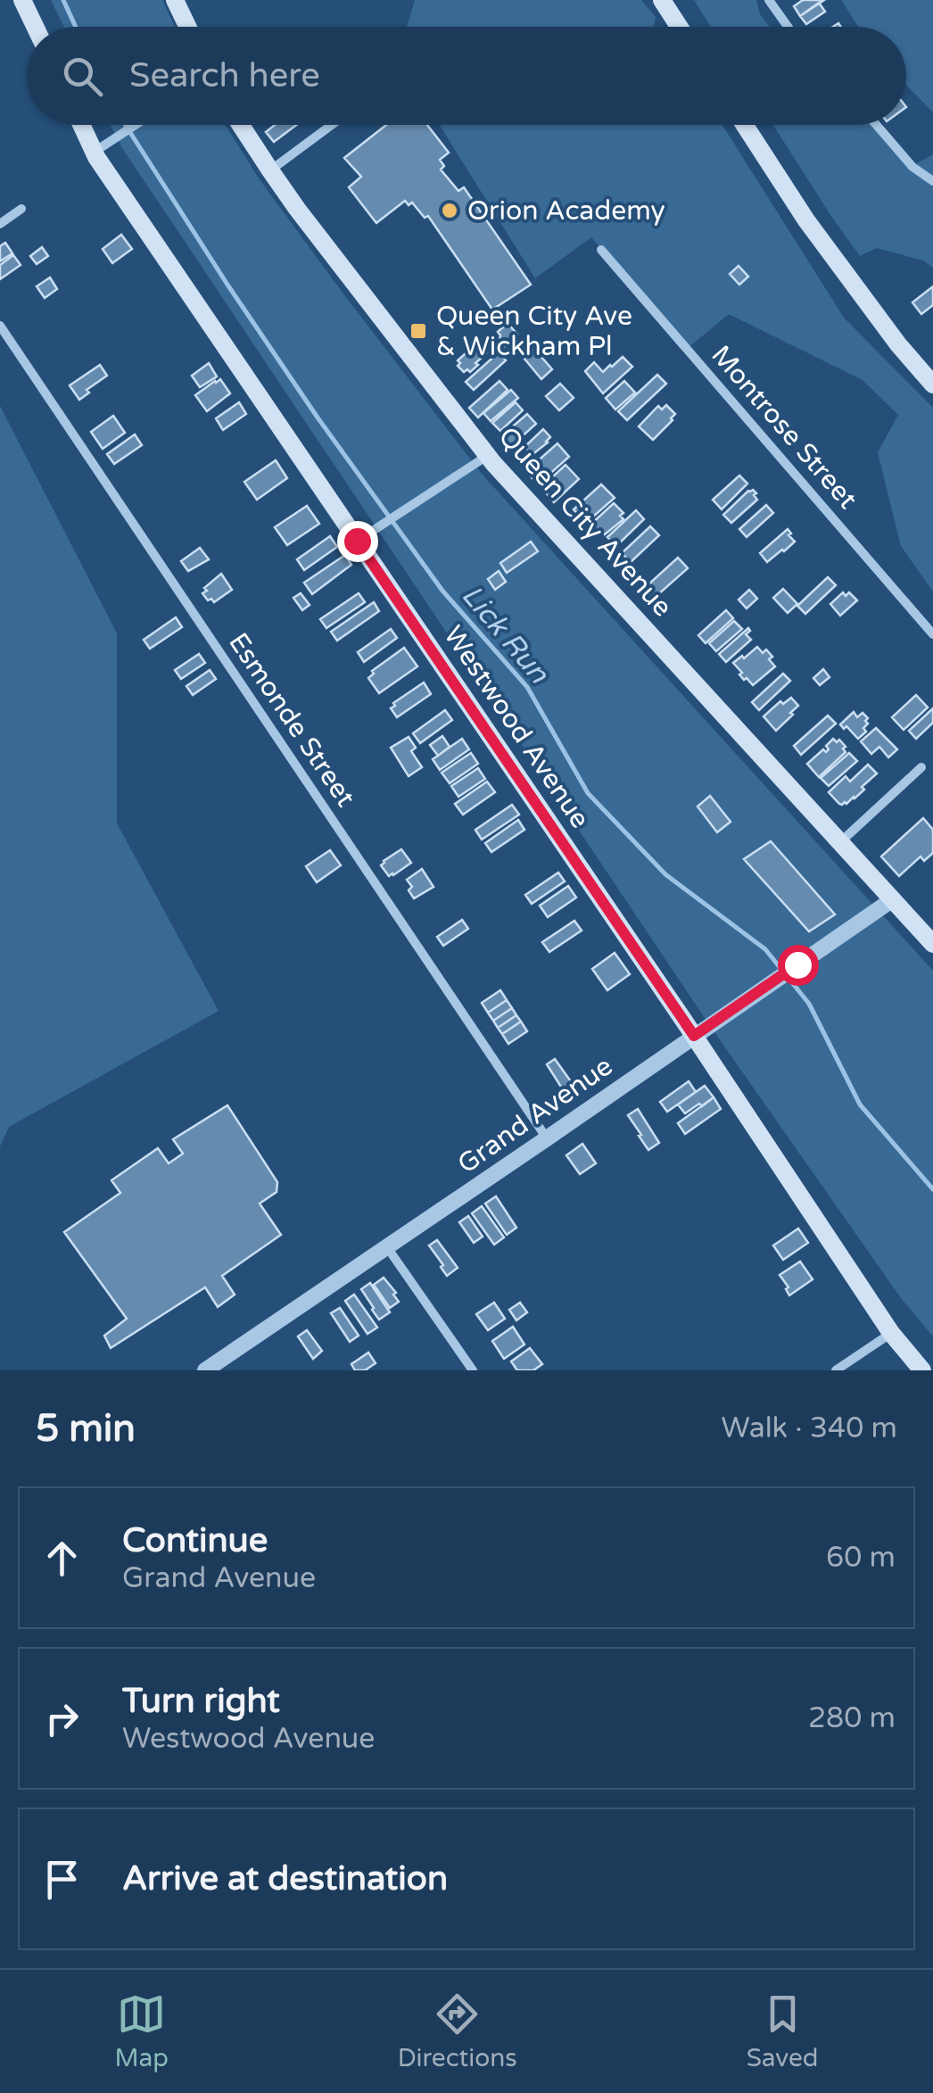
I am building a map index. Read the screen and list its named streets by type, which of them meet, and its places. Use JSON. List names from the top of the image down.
{
  "streets": {
    "main road": ["Queen City Avenue", "Westwood Avenue"],
    "street": ["Montrose Street", "Esmonde Street", "Grand Avenue"]
  },
  "crossings": [
    ["Queen City Avenue", "Grand Avenue"],
    ["Esmonde Street", "Grand Avenue"],
    ["Westwood Avenue", "Grand Avenue"]
  ],
  "water": ["Lick Run"],
  "places": {
    "other": ["Orion Academy"],
    "transit": ["Queen City Ave & Wickham Pl"]
  },
  "page": {
    "search": "Search here",
    "heading": ["5 min", "Walk · 340 m"],
    "list": [
      ["Continue", "Grand Avenue", "60 m"],
      ["Turn right", "Westwood Avenue", "280 m"],
      "Arrive at destination"
    ],
    "nav": ["Map", "Directions", "Saved"]
  }
}
